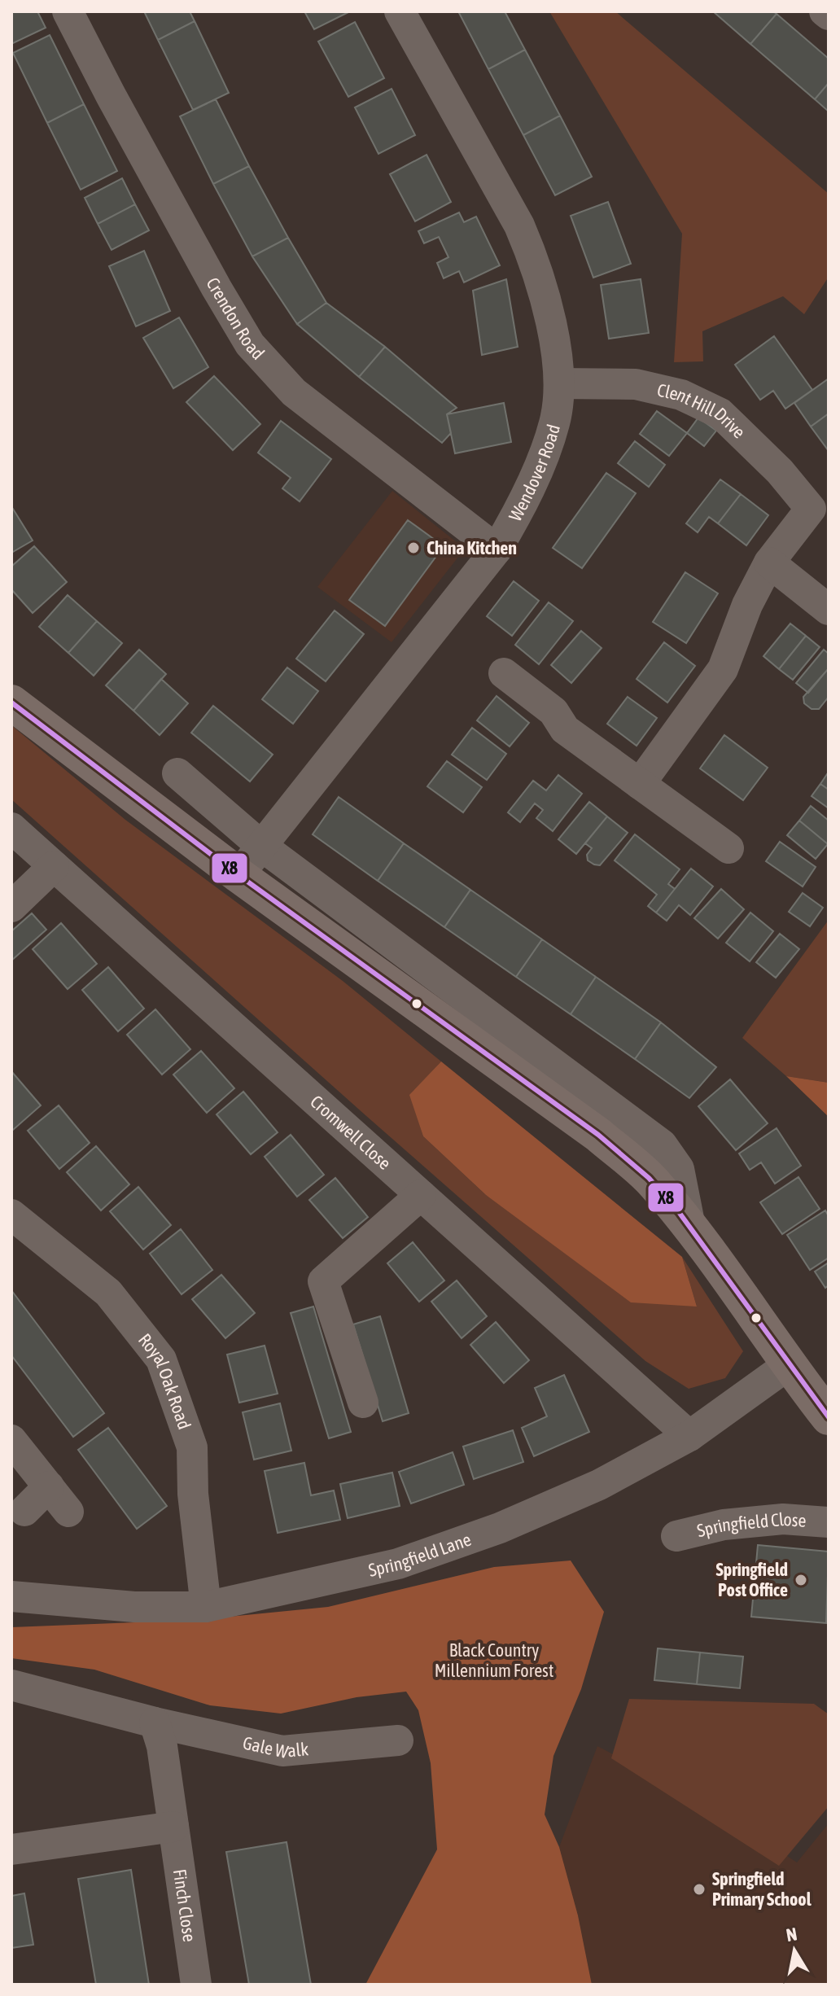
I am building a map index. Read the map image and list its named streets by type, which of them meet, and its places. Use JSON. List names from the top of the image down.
{
  "streets": {
    "street": [
      "Crendon Road",
      "Clent Hill Drive",
      "Wendover Road",
      "Cromwell Close",
      "Royal Oak Road",
      "Springfield Close",
      "Springfield Lane",
      "Gale Walk",
      "Finch Close"
    ]
  },
  "crossings": [
    ["Crendon Road", "Wendover Road"],
    ["Clent Hill Drive", "Wendover Road"],
    ["Cromwell Close", "Springfield Lane"],
    ["Royal Oak Road", "Springfield Lane"]
  ],
  "parks": ["Black Country Millennium Forest"],
  "places": ["China Kitchen", "Springfield Post Office", "Springfield Primary School"],
  "lines": ["transit line X8"],
  "north": "top"
}
